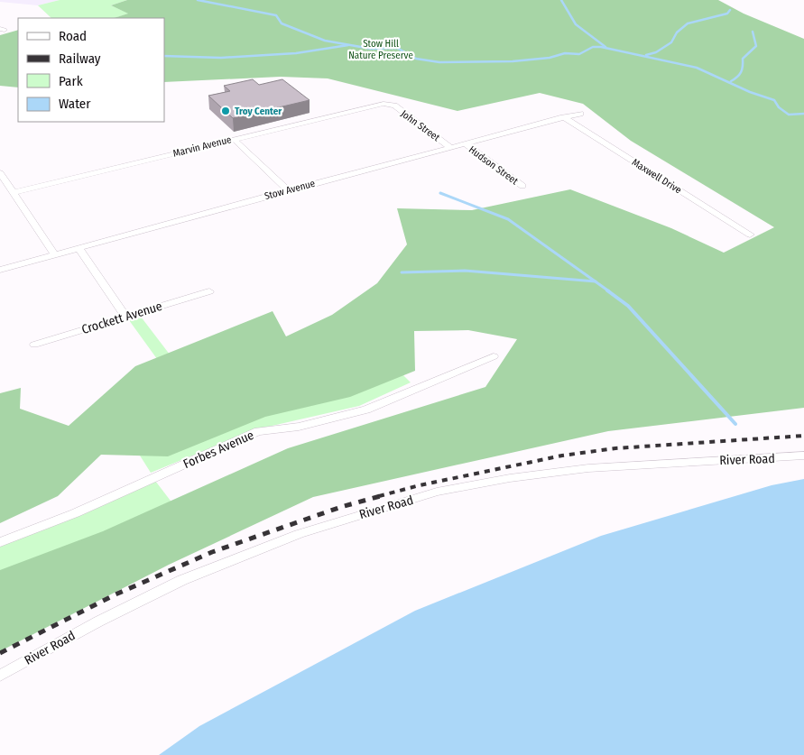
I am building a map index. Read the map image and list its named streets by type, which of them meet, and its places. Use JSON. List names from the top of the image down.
{
  "streets": {
    "street": [
      "John Street",
      "Marvin Avenue",
      "Hudson Street",
      "Maxwell Drive",
      "Stow Avenue",
      "Crockett Avenue",
      "Forbes Avenue",
      "River Road"
    ]
  },
  "crossings": [
    ["John Street", "Marvin Avenue"],
    ["John Street", "Stow Avenue"],
    ["Hudson Street", "Stow Avenue"],
    ["Maxwell Drive", "Stow Avenue"]
  ],
  "parks": ["Stow Hill Nature Preserve"],
  "places": ["Troy Center"],
  "legend": [
    "Road",
    "Railway",
    "Park",
    "Water"
  ]
}
